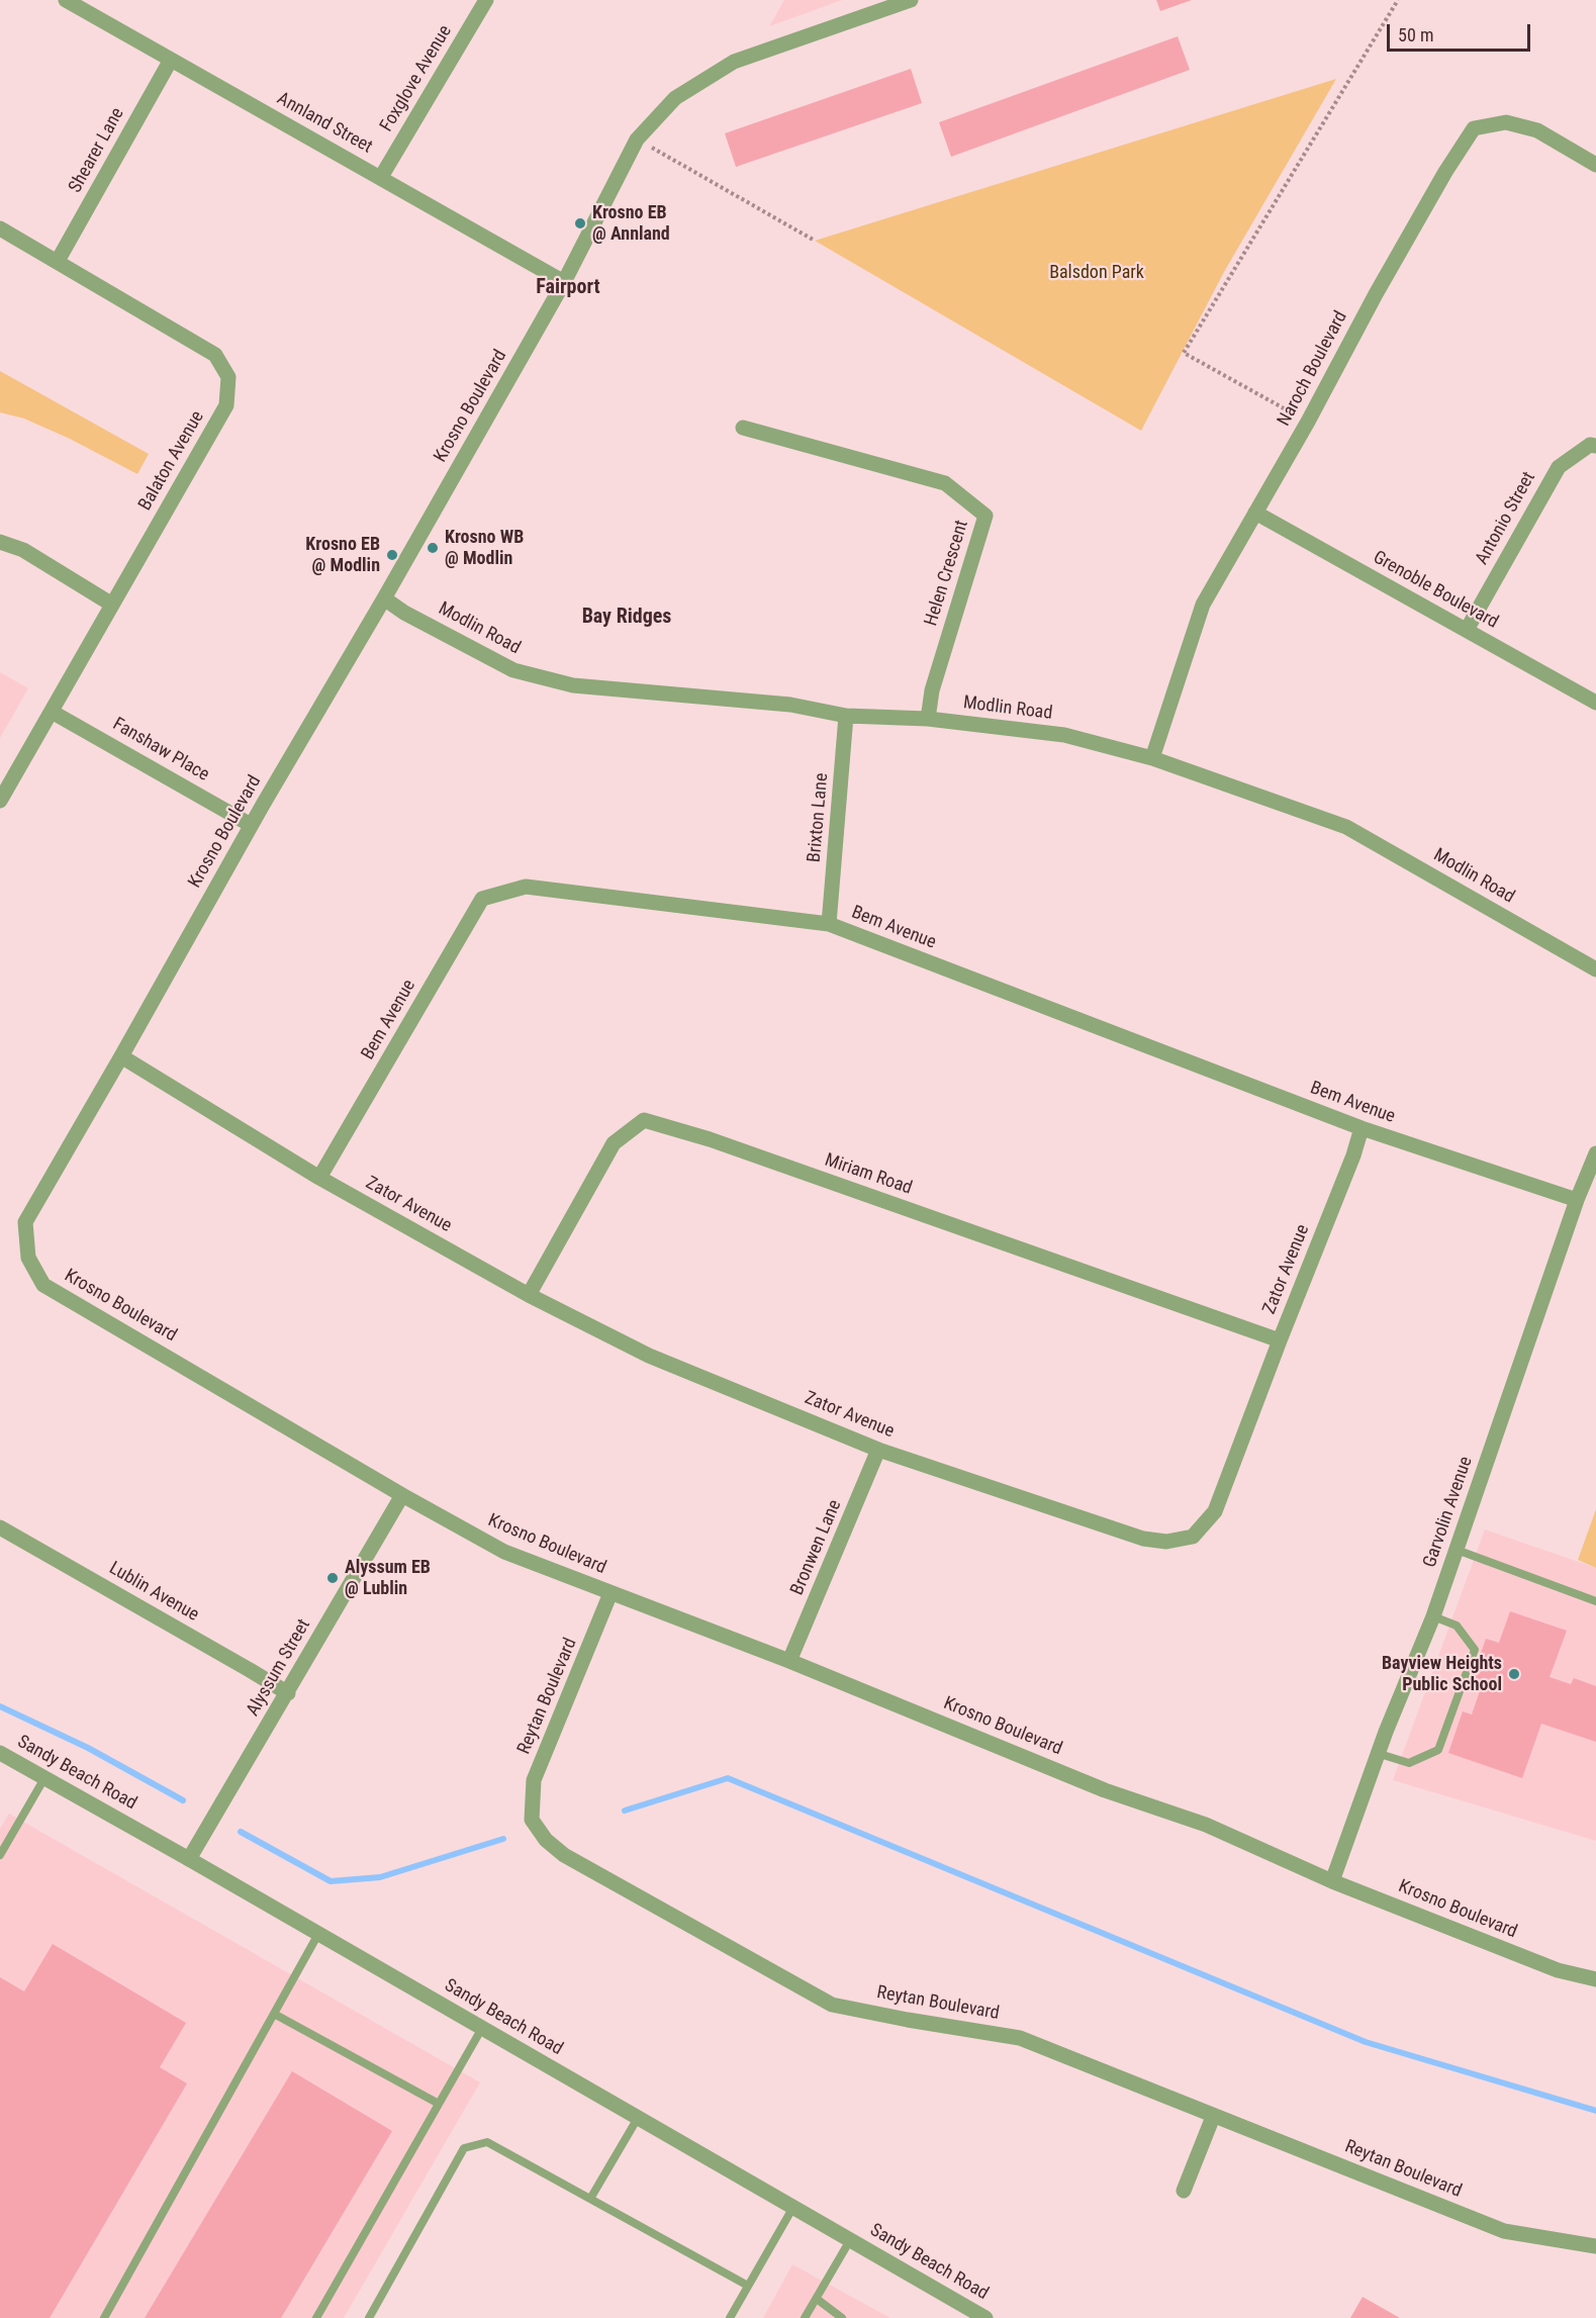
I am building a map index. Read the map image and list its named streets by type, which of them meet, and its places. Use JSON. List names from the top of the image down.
{
  "streets": {
    "street": [
      "Foxglove Avenue",
      "Annland Street",
      "Shearer Lane",
      "Naroch Boulevard",
      "Krosno Boulevard",
      "Balaton Avenue",
      "Antonio Street",
      "Helen Crescent",
      "Grenoble Boulevard",
      "Modlin Road",
      "Fanshaw Place",
      "Brixton Lane",
      "Bem Avenue",
      "Miriam Road",
      "Zator Avenue",
      "Garvolin Avenue",
      "Bronwen Lane",
      "Lublin Avenue",
      "Alyssum Street",
      "Reytan Boulevard",
      "Sandy Beach Road"
    ]
  },
  "crossings": [
    ["Foxglove Avenue", "Annland Street"],
    ["Annland Street", "Shearer Lane"],
    ["Annland Street", "Krosno Boulevard"],
    ["Shearer Lane", "Balaton Avenue"],
    ["Naroch Boulevard", "Grenoble Boulevard"],
    ["Naroch Boulevard", "Modlin Road"],
    ["Krosno Boulevard", "Modlin Road"],
    ["Krosno Boulevard", "Fanshaw Place"],
    ["Krosno Boulevard", "Zator Avenue"],
    ["Krosno Boulevard", "Garvolin Avenue"],
    ["Krosno Boulevard", "Bronwen Lane"],
    ["Krosno Boulevard", "Alyssum Street"],
    ["Krosno Boulevard", "Reytan Boulevard"],
    ["Balaton Avenue", "Fanshaw Place"],
    ["Antonio Street", "Grenoble Boulevard"],
    ["Helen Crescent", "Modlin Road"],
    ["Modlin Road", "Brixton Lane"],
    ["Brixton Lane", "Bem Avenue"],
    ["Bem Avenue", "Zator Avenue"],
    ["Bem Avenue", "Garvolin Avenue"],
    ["Miriam Road", "Zator Avenue"],
    ["Zator Avenue", "Bronwen Lane"],
    ["Lublin Avenue", "Alyssum Street"],
    ["Alyssum Street", "Sandy Beach Road"]
  ],
  "districts": ["Fairport", "Bay Ridges"],
  "parks": ["Balsdon Park"],
  "places": [
    "Krosno EB @ Annland",
    "Krosno WB @ Modlin",
    "Krosno EB @ Modlin",
    "Alyssum EB @ Lublin",
    "Bayview Heights Public School"
  ],
  "scale_bar": "50 m"
}
